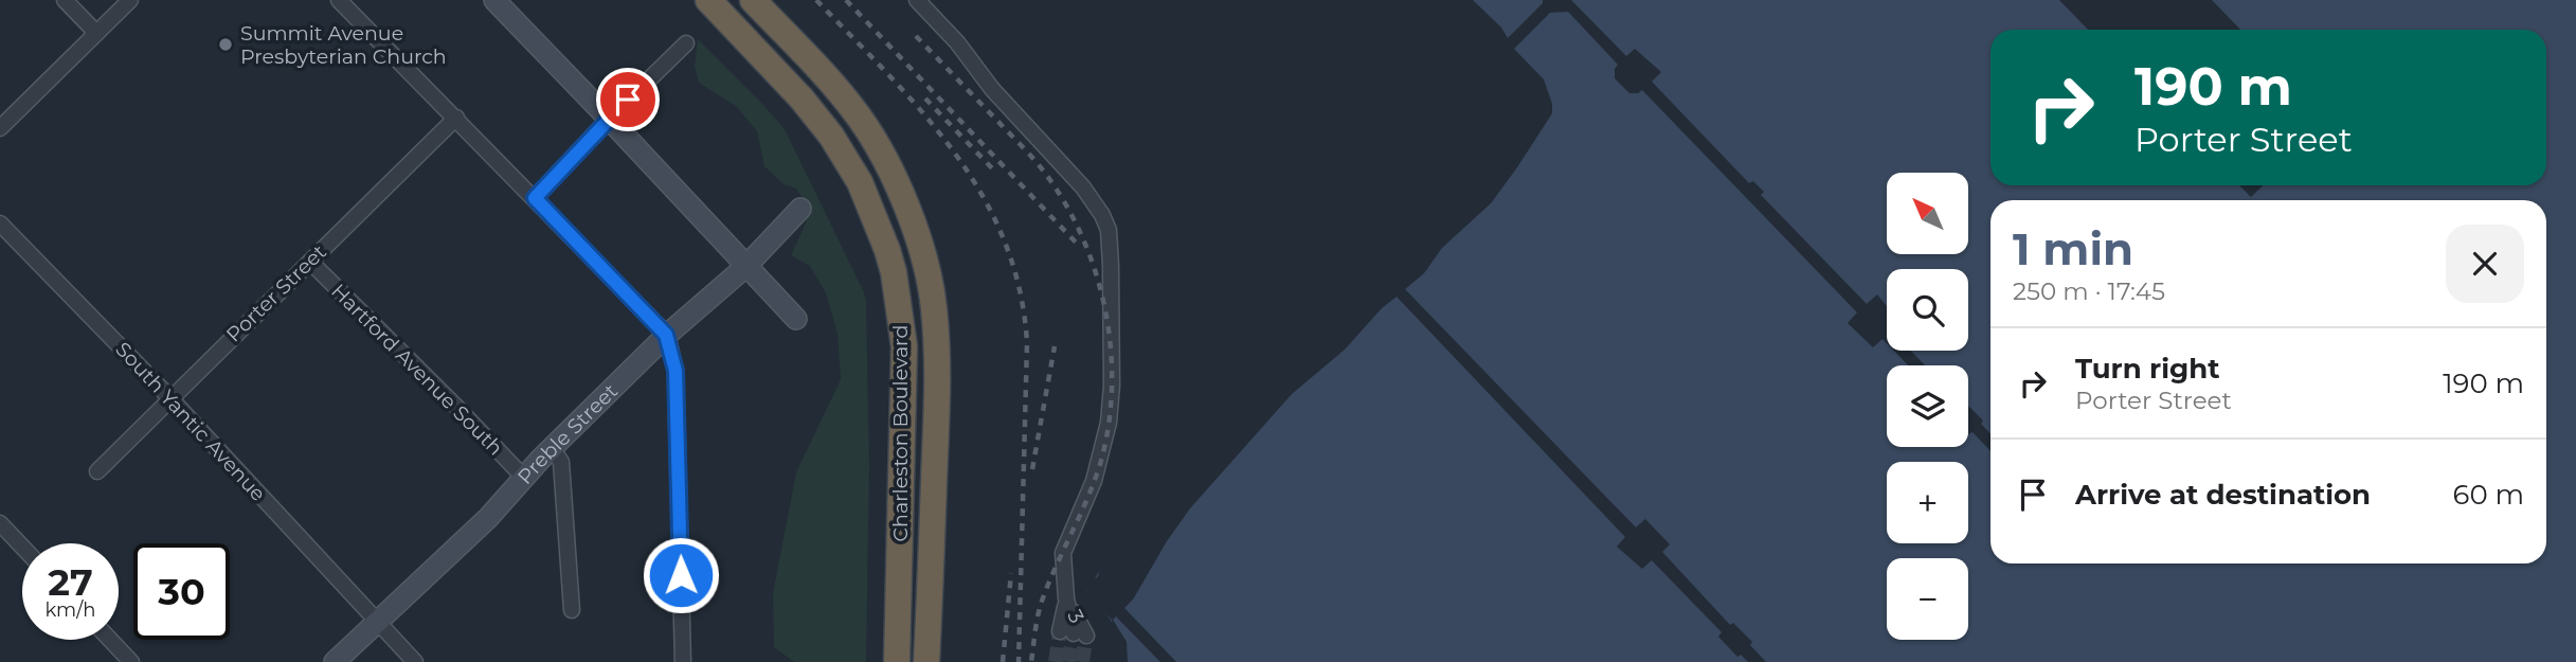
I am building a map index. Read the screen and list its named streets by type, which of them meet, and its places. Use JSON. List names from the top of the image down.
{
  "streets": {
    "highway": ["Charleston Boulevard"],
    "street": [
      "Porter Street",
      "Hartford Avenue South",
      "South Yantic Avenue",
      "Preble Street",
      "3"
    ]
  },
  "crossings": [
    ["Porter Street", "Hartford Avenue South"],
    ["Porter Street", "South Yantic Avenue"],
    ["Hartford Avenue South", "Preble Street"],
    ["South Yantic Avenue", "Preble Street"]
  ],
  "places": ["Summit Avenue Presbyterian Church"],
  "north": "top left",
  "page": {
    "turn": ["190 m", "Porter Street"],
    "map_buttons": ["+", "−"],
    "heading": ["1 min", "250 m · 17:45"],
    "list": [
      {
        "name": "Turn right",
        "note": "Porter Street",
        "value": "190 m"
      },
      {
        "name": "Arrive at destination",
        "value": "60 m"
      }
    ],
    "speed": "27 km/h",
    "limit": "30"
  }
}
